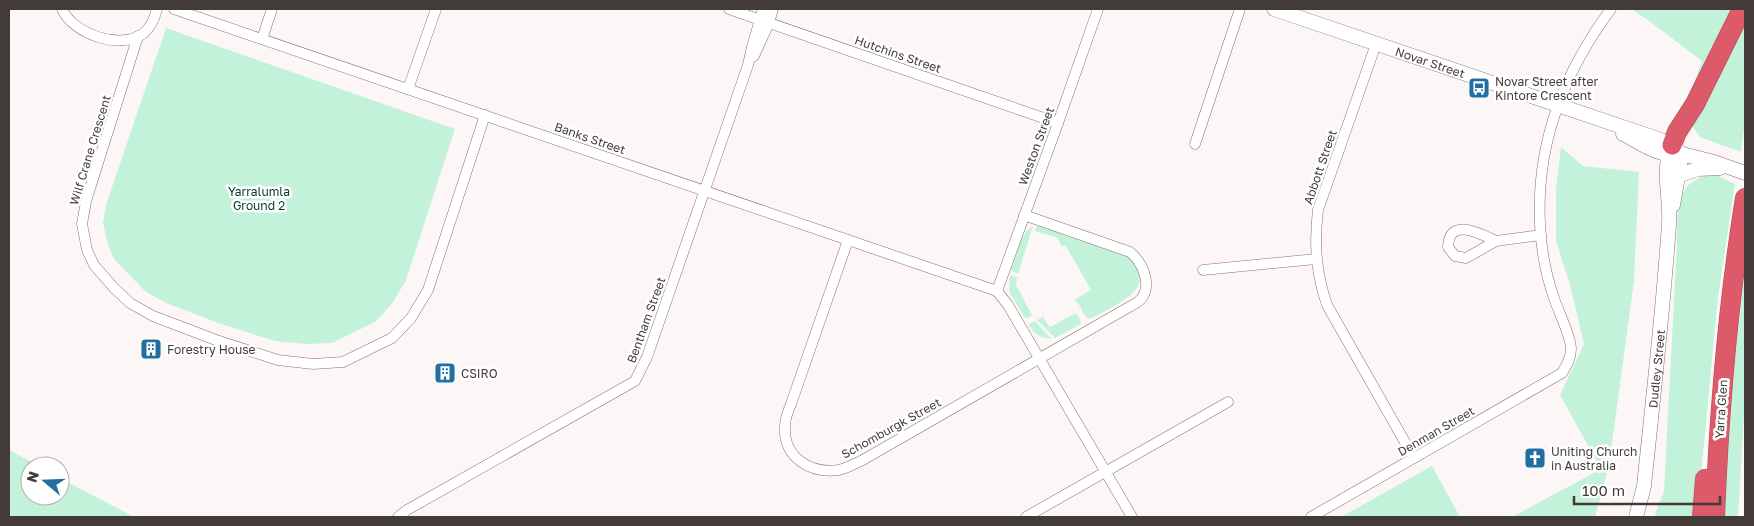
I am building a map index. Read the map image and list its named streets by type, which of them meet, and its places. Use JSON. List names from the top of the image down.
{
  "streets": {
    "highway": ["Yarra Glen"],
    "main road": ["Novar Street", "Dudley Street"],
    "street": [
      "Hutchins Street",
      "Banks Street",
      "Weston Street",
      "Wilf Crane Crescent",
      "Abbott Street",
      "Bentham Street",
      "Schomburgk Street",
      "Denman Street"
    ]
  },
  "crossings": [
    ["Hutchins Street", "Weston Street"],
    ["Hutchins Street", "Bentham Street"],
    ["Novar Street", "Abbott Street"],
    ["Novar Street", "Dudley Street"],
    ["Banks Street", "Weston Street"],
    ["Banks Street", "Wilf Crane Crescent"],
    ["Banks Street", "Bentham Street"],
    ["Banks Street", "Schomburgk Street"],
    ["Weston Street", "Schomburgk Street"],
    ["Abbott Street", "Denman Street"]
  ],
  "parks": ["Yarralumla Ground 2"],
  "places": {
    "bus stop": ["Novar Street after Kintore Crescent"],
    "building": ["Forestry House", "CSIRO"],
    "church": ["Uniting Church in Australia"]
  },
  "scale_bar": "100 m",
  "north": "left"
}
